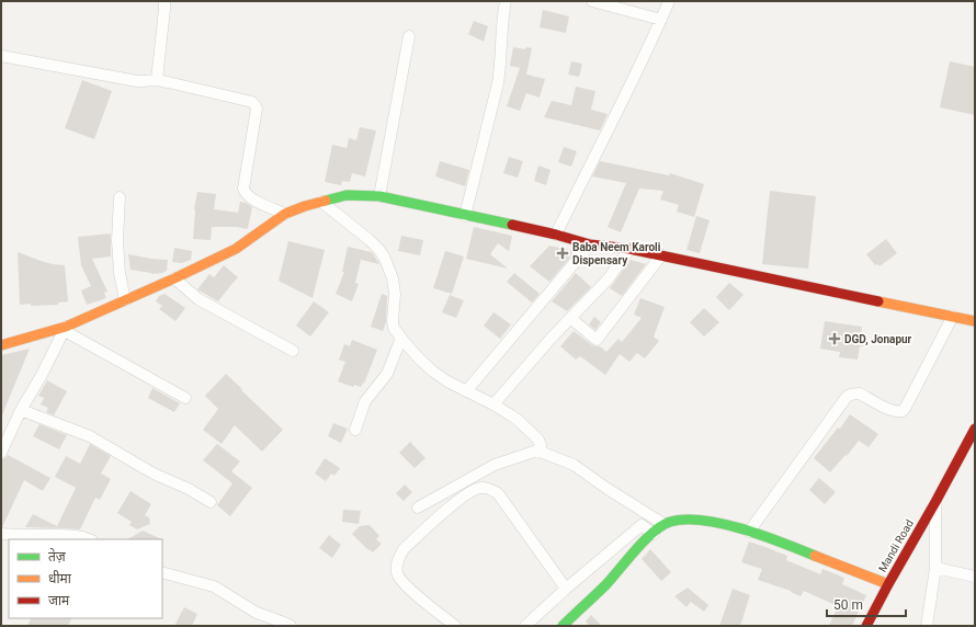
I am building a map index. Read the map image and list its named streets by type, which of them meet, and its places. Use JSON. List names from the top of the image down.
{
  "streets": {
    "street": ["Mandi Road"]
  },
  "places": {
    "health": ["Baba Neem Karoli Dispensary", "DGD, Jonapur"]
  },
  "legend": ["तेज़", "धीमा", "जाम"],
  "scale_bar": "50 m"
}
